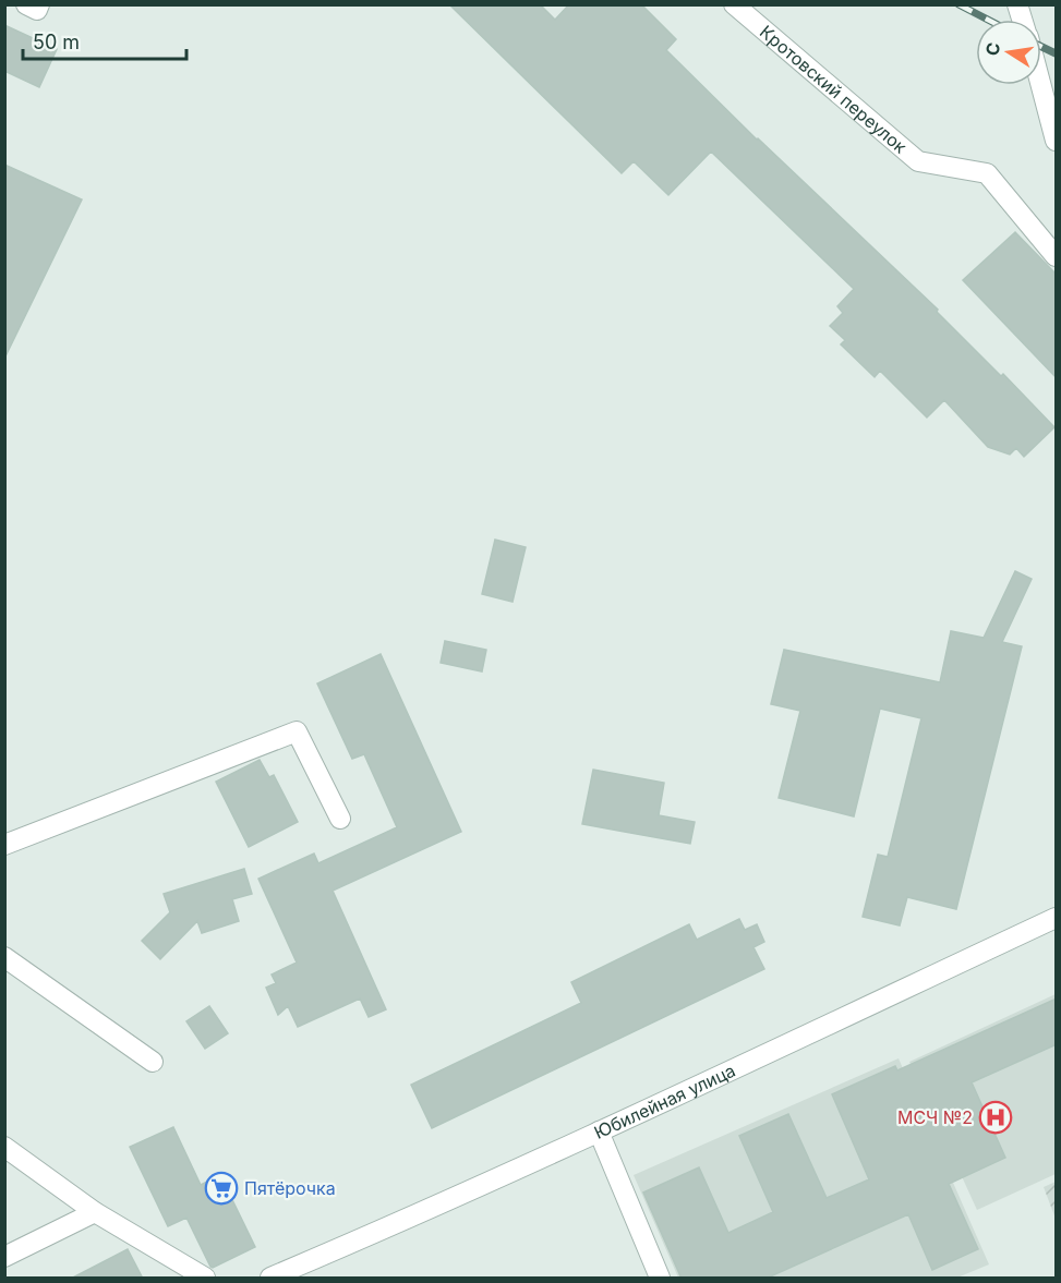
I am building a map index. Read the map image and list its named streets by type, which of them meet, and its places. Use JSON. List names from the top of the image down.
{
  "streets": {
    "street": ["Кротовский переулок", "Юбилейная улица"]
  },
  "places": {
    "hospital": ["МСЧ №2"],
    "supermarket": ["Пятёрочка"]
  },
  "scale_bar": "50 m",
  "north": "left"
}
